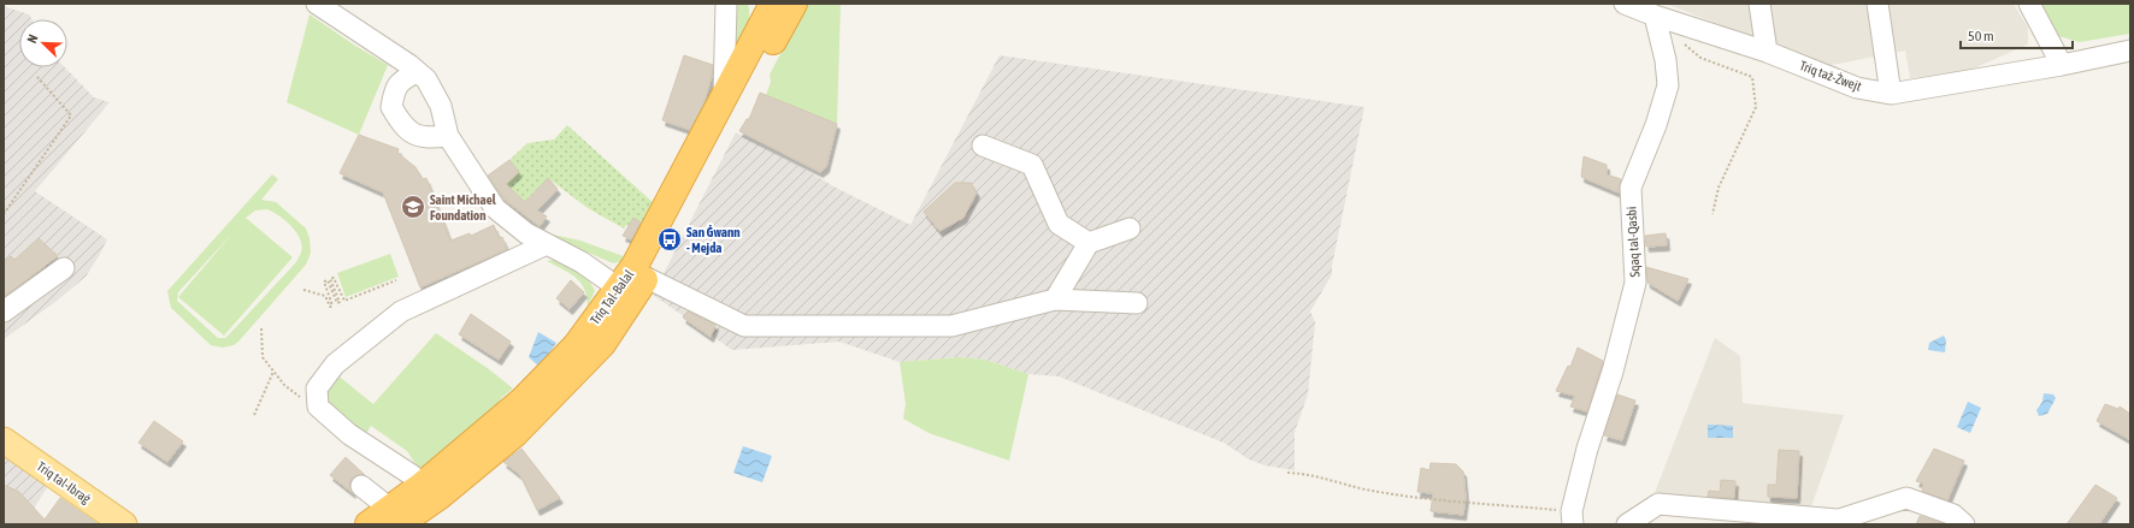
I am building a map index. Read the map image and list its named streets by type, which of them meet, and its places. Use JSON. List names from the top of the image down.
{
  "streets": {
    "highway": ["Triq Tal-Balal"],
    "main road": ["Triq tal-Ibraġ"],
    "street": ["Triq taż-Żwejt", "Sqaq tal-Qasbi"]
  },
  "crossings": [
    ["Triq taż-Żwejt", "Sqaq tal-Qasbi"]
  ],
  "places": {
    "school or university": ["Saint Michael Foundation"],
    "bus stop": ["San Ġwann - Mejda"]
  },
  "scale_bar": "50 m",
  "north": "top left"
}
